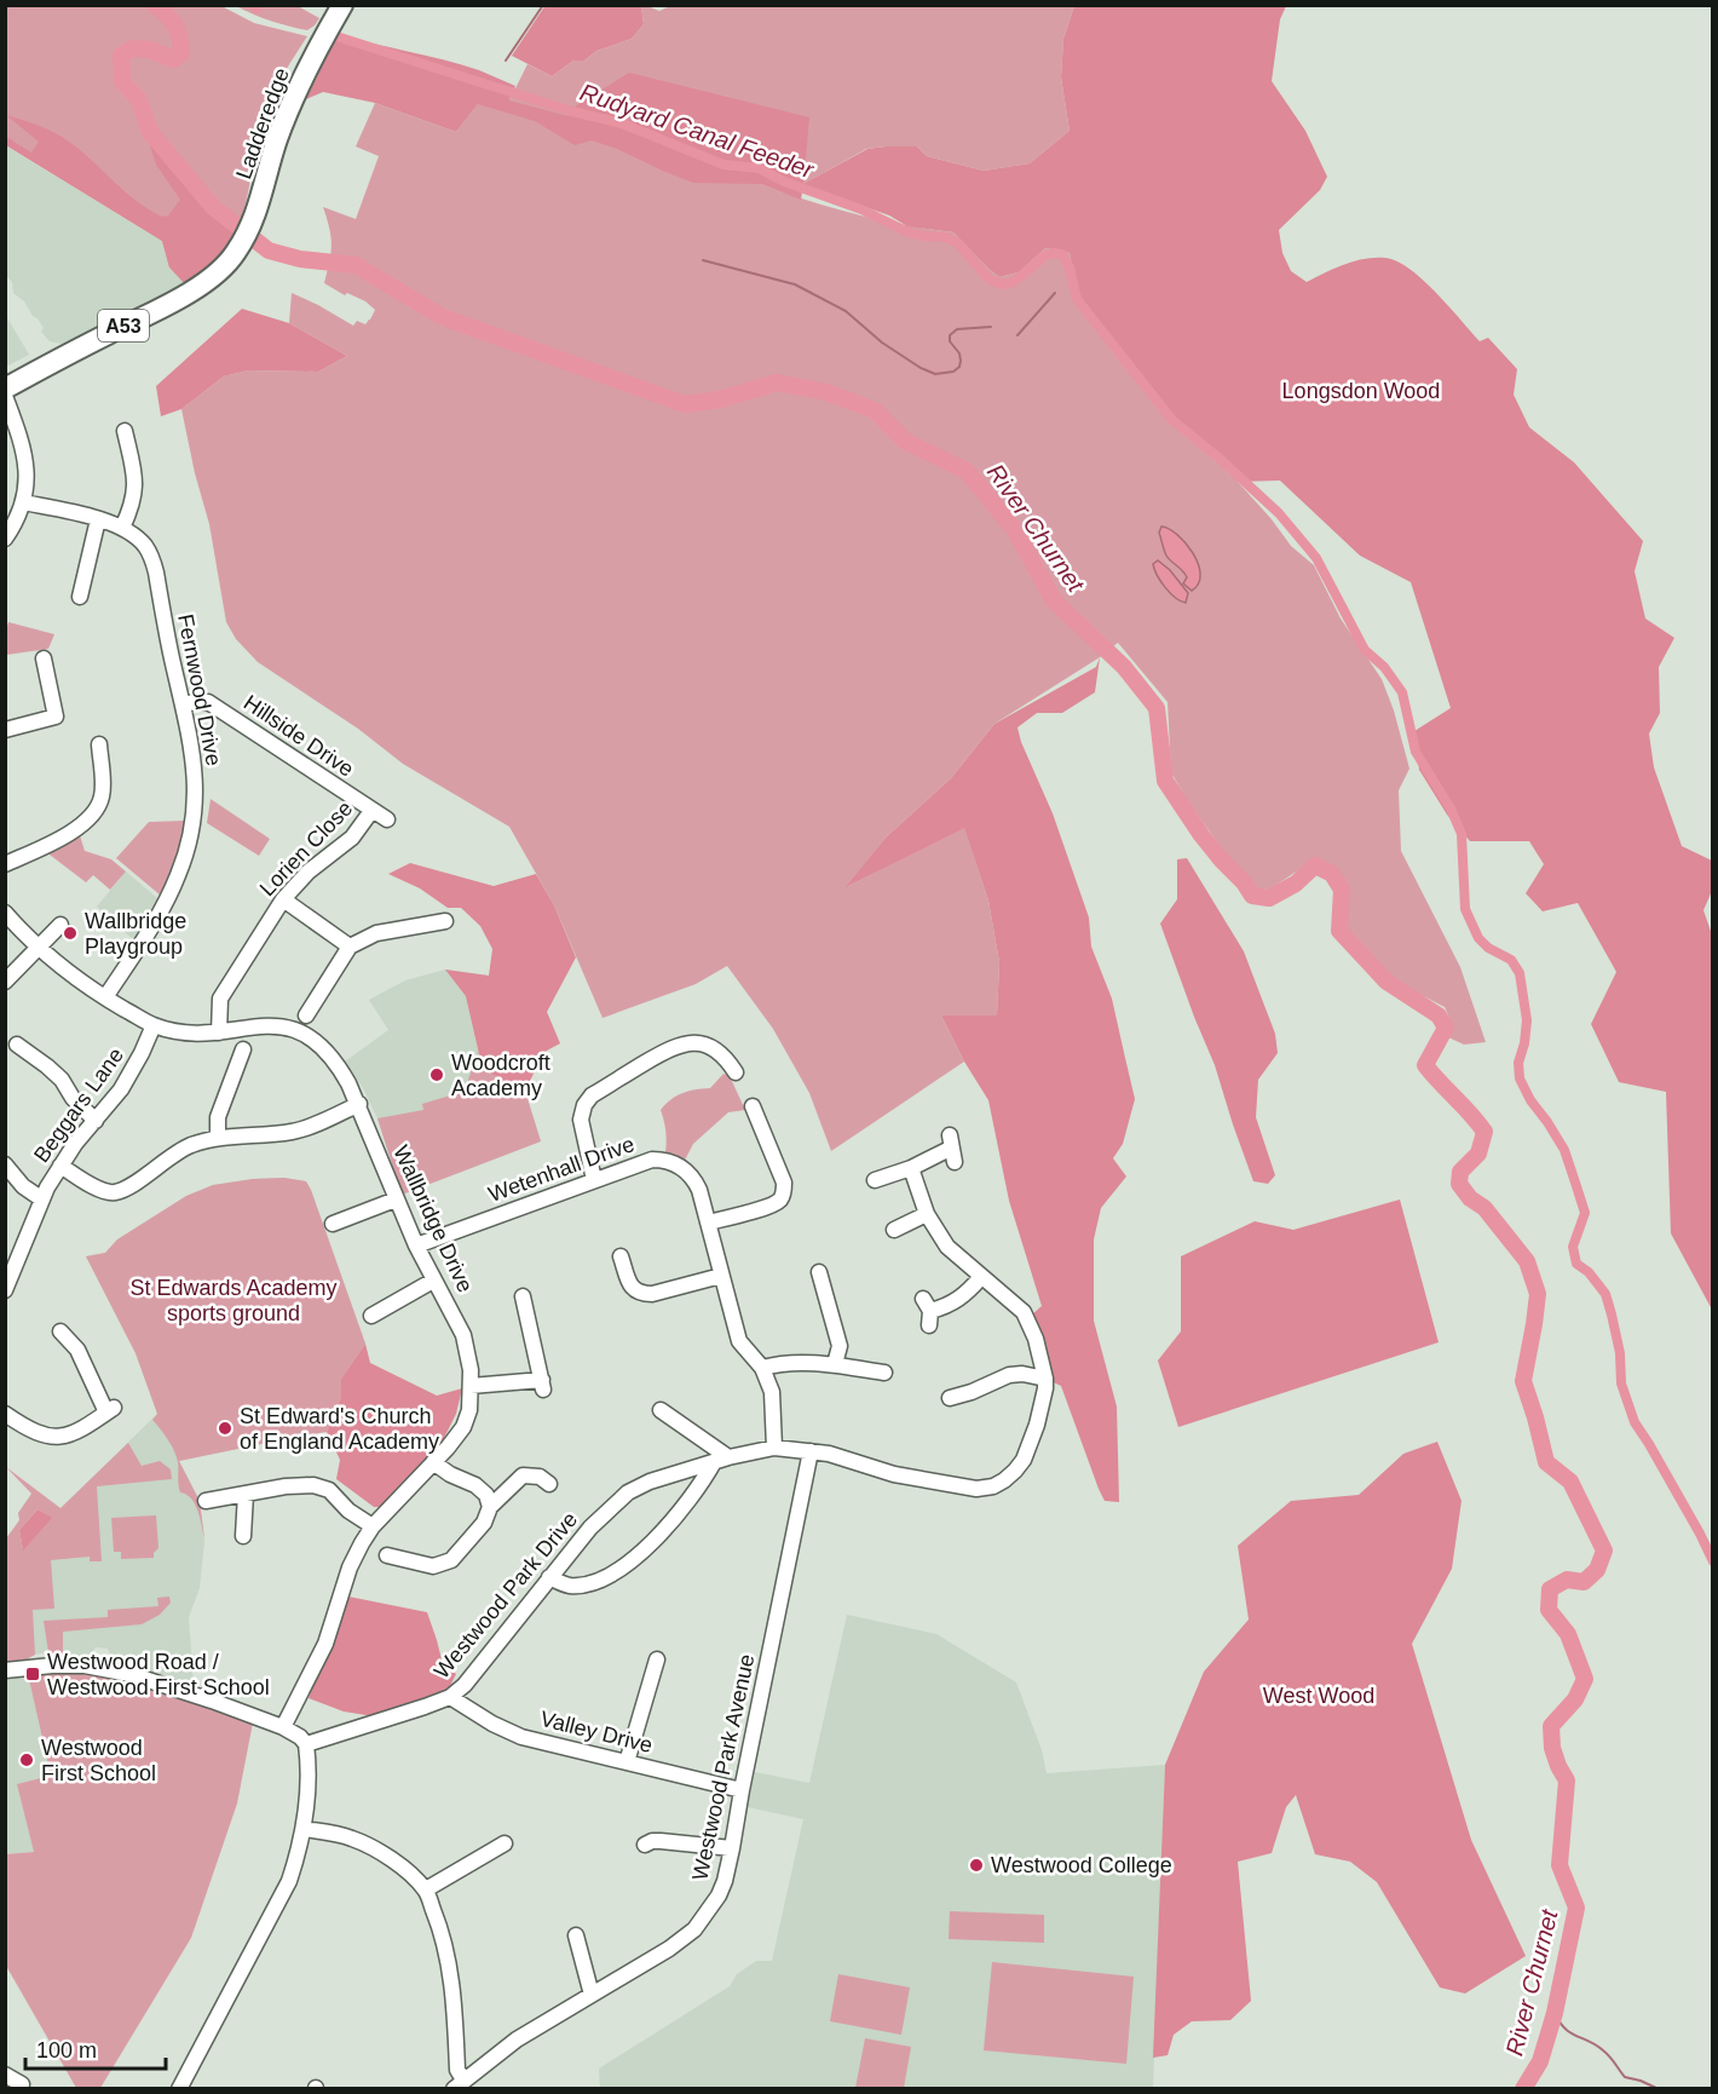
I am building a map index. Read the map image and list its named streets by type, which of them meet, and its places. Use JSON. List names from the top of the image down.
{
  "streets": {
    "highway": ["Ladderedge", "A53"],
    "street": [
      "Fernwood Drive",
      "Hillside Drive",
      "Lorien Close",
      "Beggars Lane",
      "Wetenhall Drive",
      "Wallbridge Drive",
      "Westwood Park Drive",
      "Valley Drive",
      "Westwood Park Avenue"
    ]
  },
  "crossings": [
    ["Fernwood Drive", "Hillside Drive"],
    ["Fernwood Drive", "Wallbridge Drive"],
    ["Hillside Drive", "Lorien Close"],
    ["Lorien Close", "Wallbridge Drive"],
    ["Beggars Lane", "Wallbridge Drive"],
    ["Wetenhall Drive", "Wallbridge Drive"],
    ["Wetenhall Drive", "Westwood Park Drive"],
    ["Westwood Park Drive", "Valley Drive"],
    ["Westwood Park Drive", "Westwood Park Avenue"],
    ["Valley Drive", "Westwood Park Avenue"]
  ],
  "water": ["Rudyard Canal Feeder", "River Churnet"],
  "parks": ["Longsdon Wood", "St Edwards Academy sports ground", "West Wood"],
  "places": {
    "other": [
      "Wallbridge Playgroup",
      "Woodcroft Academy",
      "St Edward's Church of England Academy",
      "Westwood First School",
      "Westwood College"
    ],
    "transit": ["Westwood Road / Westwood First School"]
  },
  "scale_bar": "100 m"
}
